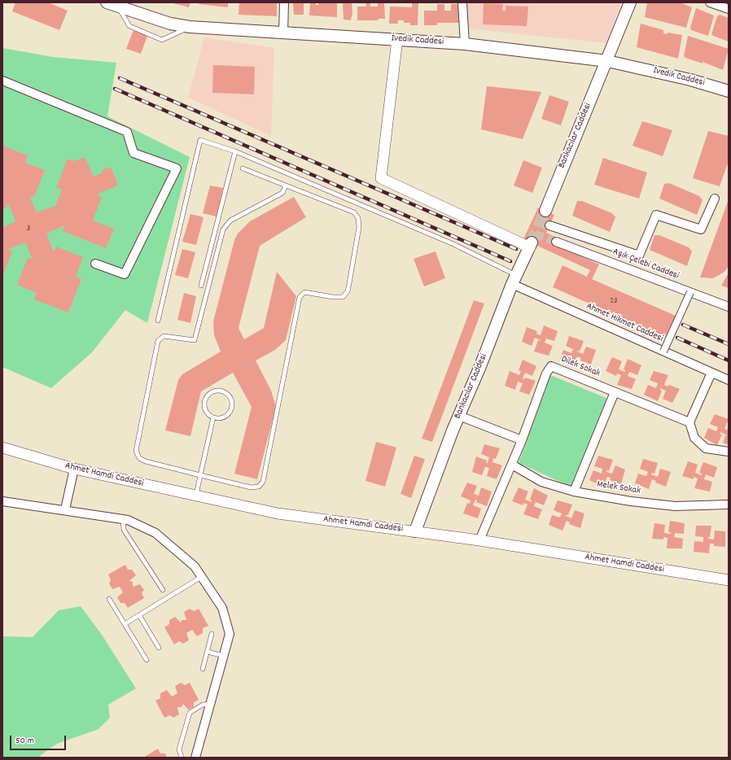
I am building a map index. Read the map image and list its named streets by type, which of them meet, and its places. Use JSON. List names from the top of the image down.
{
  "streets": {
    "main road": ["İvedik Caddesi", "Bankacılar Caddesi"],
    "street": [
      "Aşık Çelebi Caddesi",
      "Ahmet Hikmet Caddesi",
      "Dilek Sokak",
      "Ahmet Hamdi Caddesi",
      "Melek Sokak"
    ]
  },
  "crossings": [
    ["İvedik Caddesi", "Bankacılar Caddesi"],
    ["Bankacılar Caddesi", "Ahmet Hikmet Caddesi"],
    ["Bankacılar Caddesi", "Ahmet Hamdi Caddesi"],
    ["Dilek Sokak", "Ahmet Hamdi Caddesi"],
    ["Dilek Sokak", "Melek Sokak"]
  ],
  "house_numbers": ["3", "23"],
  "scale_bar": "50 m"
}
